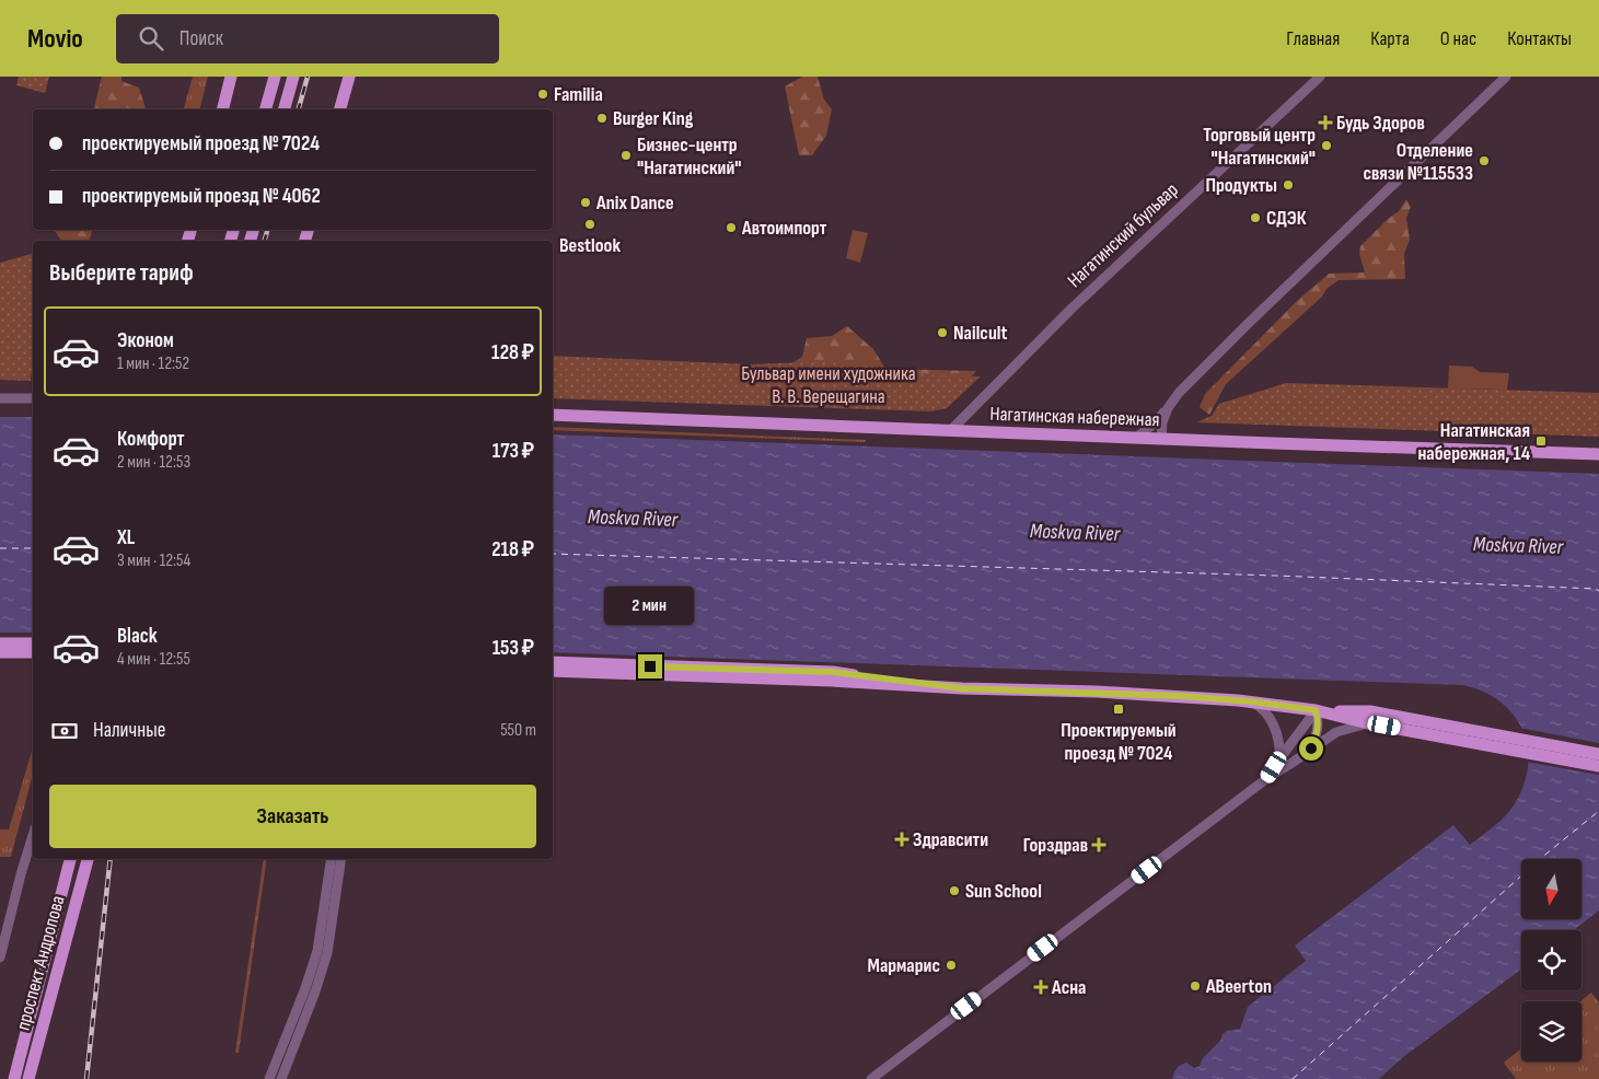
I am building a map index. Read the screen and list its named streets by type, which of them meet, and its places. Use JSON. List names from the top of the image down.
{
  "streets": {
    "main road": ["Нагатинская набережная", "проспект Андропова"],
    "street": ["Нагатинский бульвар"]
  },
  "crossings": [
    ["Нагатинский бульвар", "Нагатинская набережная"]
  ],
  "water": ["Moskva River"],
  "parks": ["Бульвар имени художника В. В. Верещагина"],
  "places": {
    "other": [
      "Familia",
      "Burger King",
      "Торговый центр \"Нагатинский\"",
      "Бизнес-центр \"Нагатинский\"",
      "Отделение связи №115533",
      "Продукты",
      "Anix Dance",
      "СДЭК",
      "Bestlook",
      "Автоимпорт",
      "Nailcult",
      "Sun School",
      "Мармарис",
      "ABeerton"
    ],
    "health": [
      "Будь Здоров",
      "Здравсити",
      "Горздрав",
      "Асна"
    ],
    "transit": ["Нагатинская набережная, 14", "Проектируемый проезд № 7024"]
  },
  "north": "bottom",
  "page": {
    "header": "Movio",
    "search": "Поиск",
    "nav": [
      "Главная",
      "Карта",
      "О нас",
      "Контакты"
    ],
    "banner": ["проектируемый проезд № 7024", "проектируемый проезд № 4062"],
    "heading": "Выберите тариф",
    "list": [
      {
        "name": "Эконом",
        "note": "1 мин · 12:52",
        "value": "128 ₽"
      },
      {
        "name": "Комфорт",
        "note": "2 мин · 12:53",
        "value": "173 ₽"
      },
      {
        "name": "XL",
        "note": "3 мин · 12:54",
        "value": "218 ₽"
      },
      {
        "name": "Black",
        "note": "4 мин · 12:55",
        "value": "153 ₽"
      }
    ],
    "bubble": "2 мин",
    "pay": ["Наличные", "550 m"],
    "buttons": "Заказать"
  }
}
